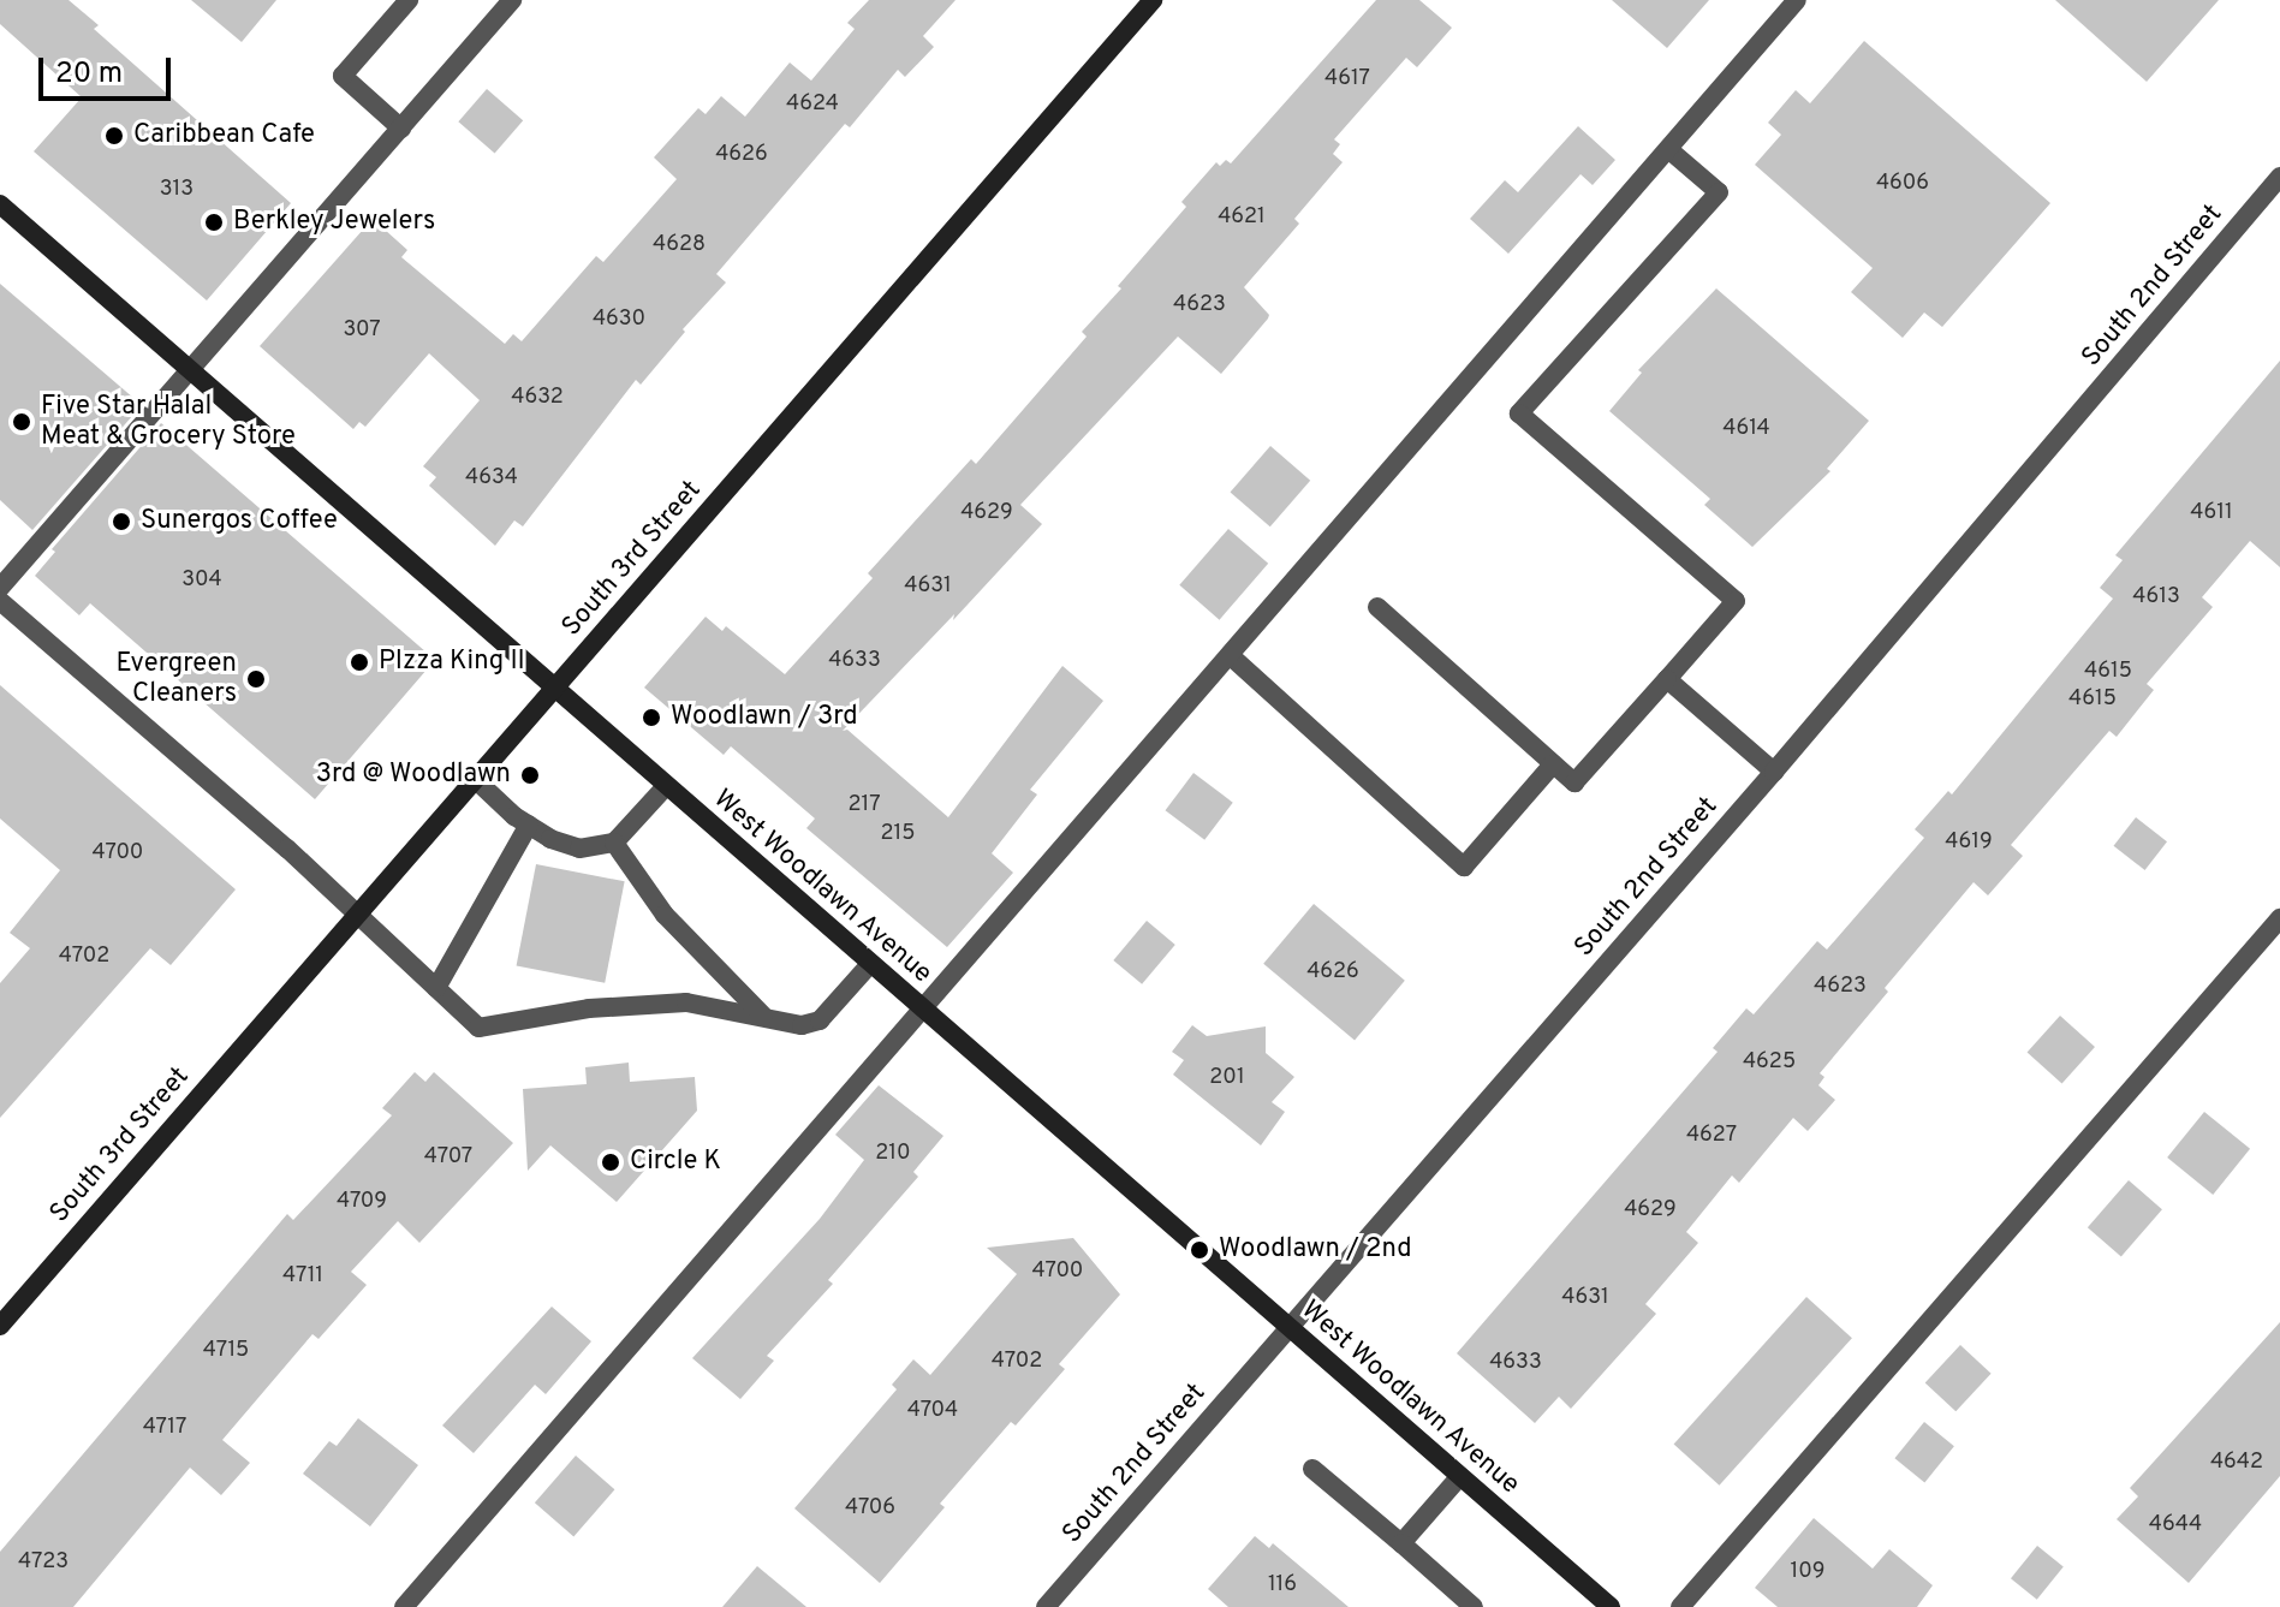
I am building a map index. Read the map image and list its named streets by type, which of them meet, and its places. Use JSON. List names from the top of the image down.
{
  "streets": {
    "main road": ["South 3rd Street", "West Woodlawn Avenue"],
    "street": ["South 2nd Street"]
  },
  "crossings": [
    ["South 2nd Street", "West Woodlawn Avenue"],
    ["South 3rd Street", "West Woodlawn Avenue"]
  ],
  "places": [
    "Caribbean Cafe",
    "Berkley Jewelers",
    "Five Star Halal Meat & Grocery Store",
    "Sunergos Coffee",
    "PIzza King II",
    "Evergreen Cleaners",
    "Woodlawn / 3rd",
    "3rd @ Woodlawn",
    "Circle K",
    "Woodlawn / 2nd"
  ],
  "house_numbers": [
    "4617",
    "4624",
    "4626",
    "4606",
    "313",
    "4621",
    "4628",
    "4623",
    "4630",
    "307",
    "4632",
    "4614",
    "4634",
    "4629",
    "4611",
    "304",
    "4631",
    "4613",
    "4633",
    "4615",
    "4615",
    "217",
    "215",
    "4619",
    "4700",
    "4702",
    "4626",
    "4623",
    "4625",
    "201",
    "4627",
    "210",
    "4707",
    "4709",
    "4629",
    "4700",
    "4711",
    "4631",
    "4715",
    "4702",
    "4633",
    "4704",
    "4717",
    "4642",
    "4706",
    "4644",
    "4723",
    "109",
    "116"
  ],
  "scale_bar": "20 m"
}
